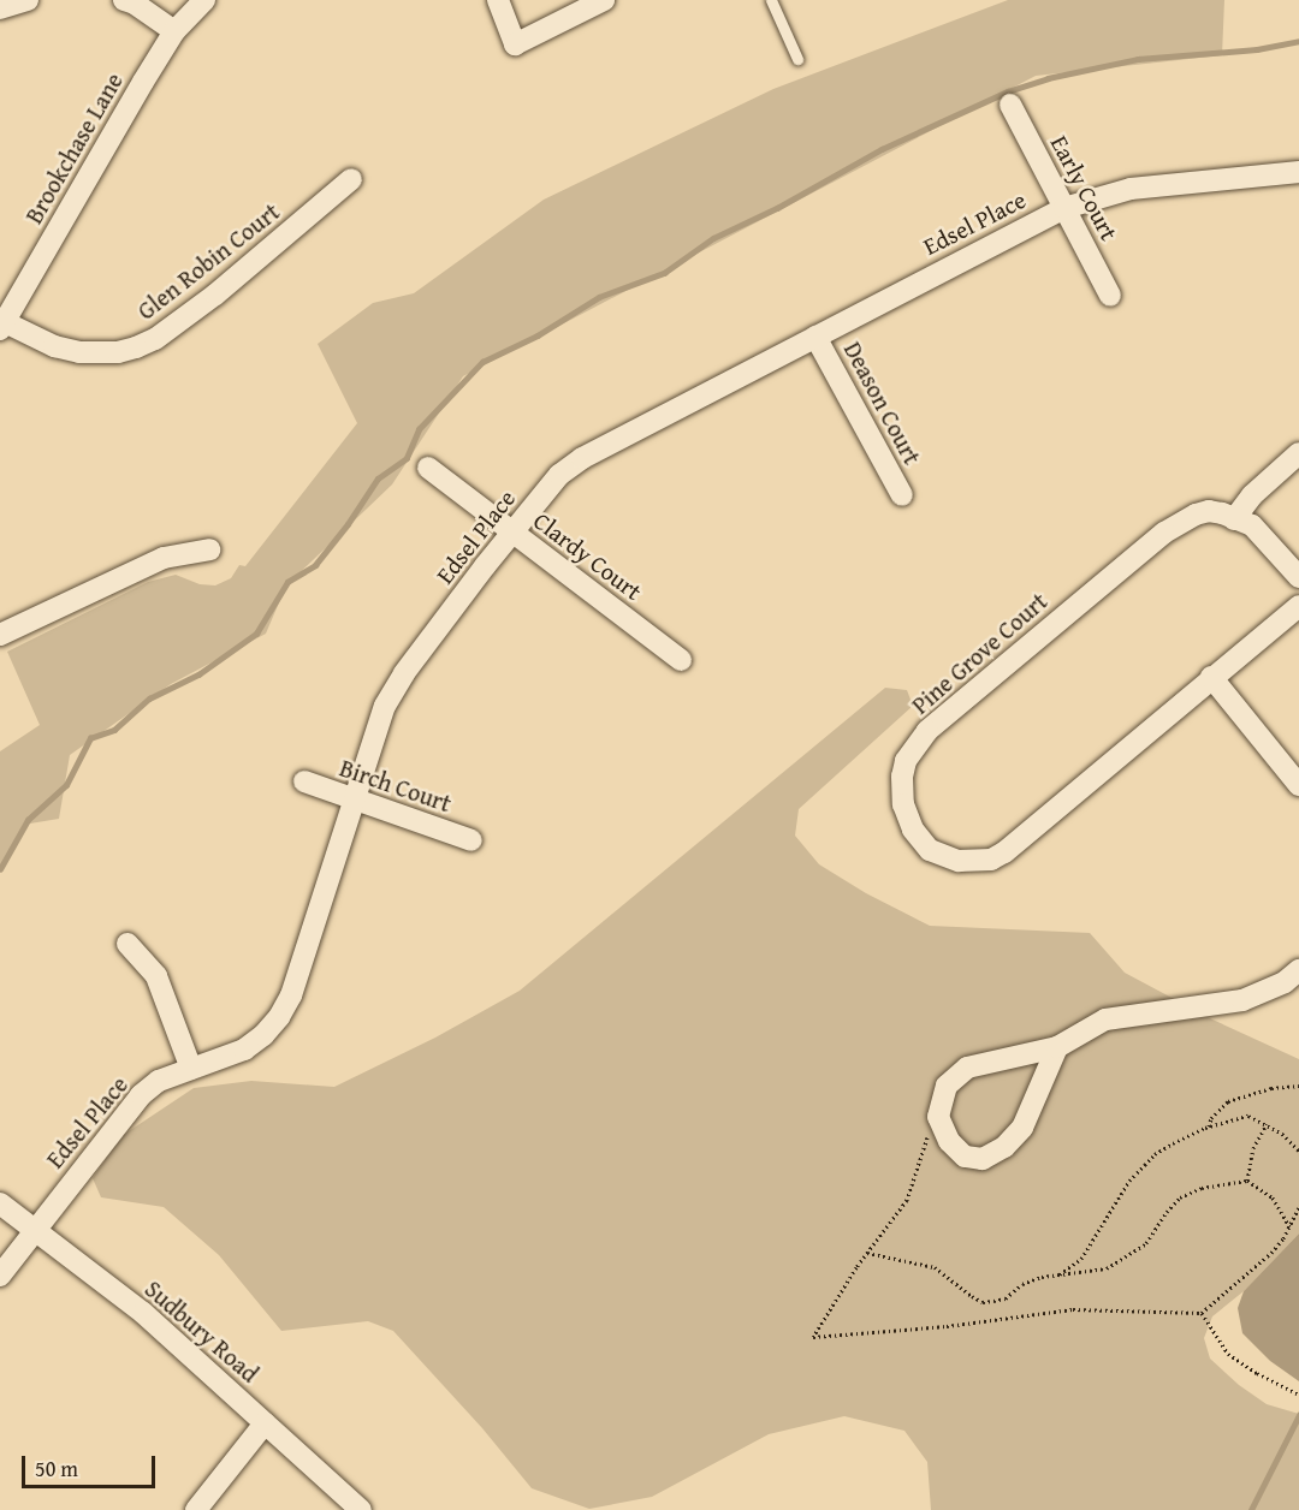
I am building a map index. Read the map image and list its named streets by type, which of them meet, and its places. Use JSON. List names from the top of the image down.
{
  "streets": {
    "street": [
      "Brookchase Lane",
      "Early Court",
      "Edsel Place",
      "Glen Robin Court",
      "Deason Court",
      "Clardy Court",
      "Pine Grove Court",
      "Birch Court",
      "Sudbury Road"
    ]
  },
  "crossings": [
    ["Brookchase Lane", "Glen Robin Court"],
    ["Early Court", "Edsel Place"],
    ["Edsel Place", "Deason Court"],
    ["Edsel Place", "Clardy Court"],
    ["Edsel Place", "Birch Court"],
    ["Edsel Place", "Sudbury Road"]
  ],
  "scale_bar": "50 m"
}
